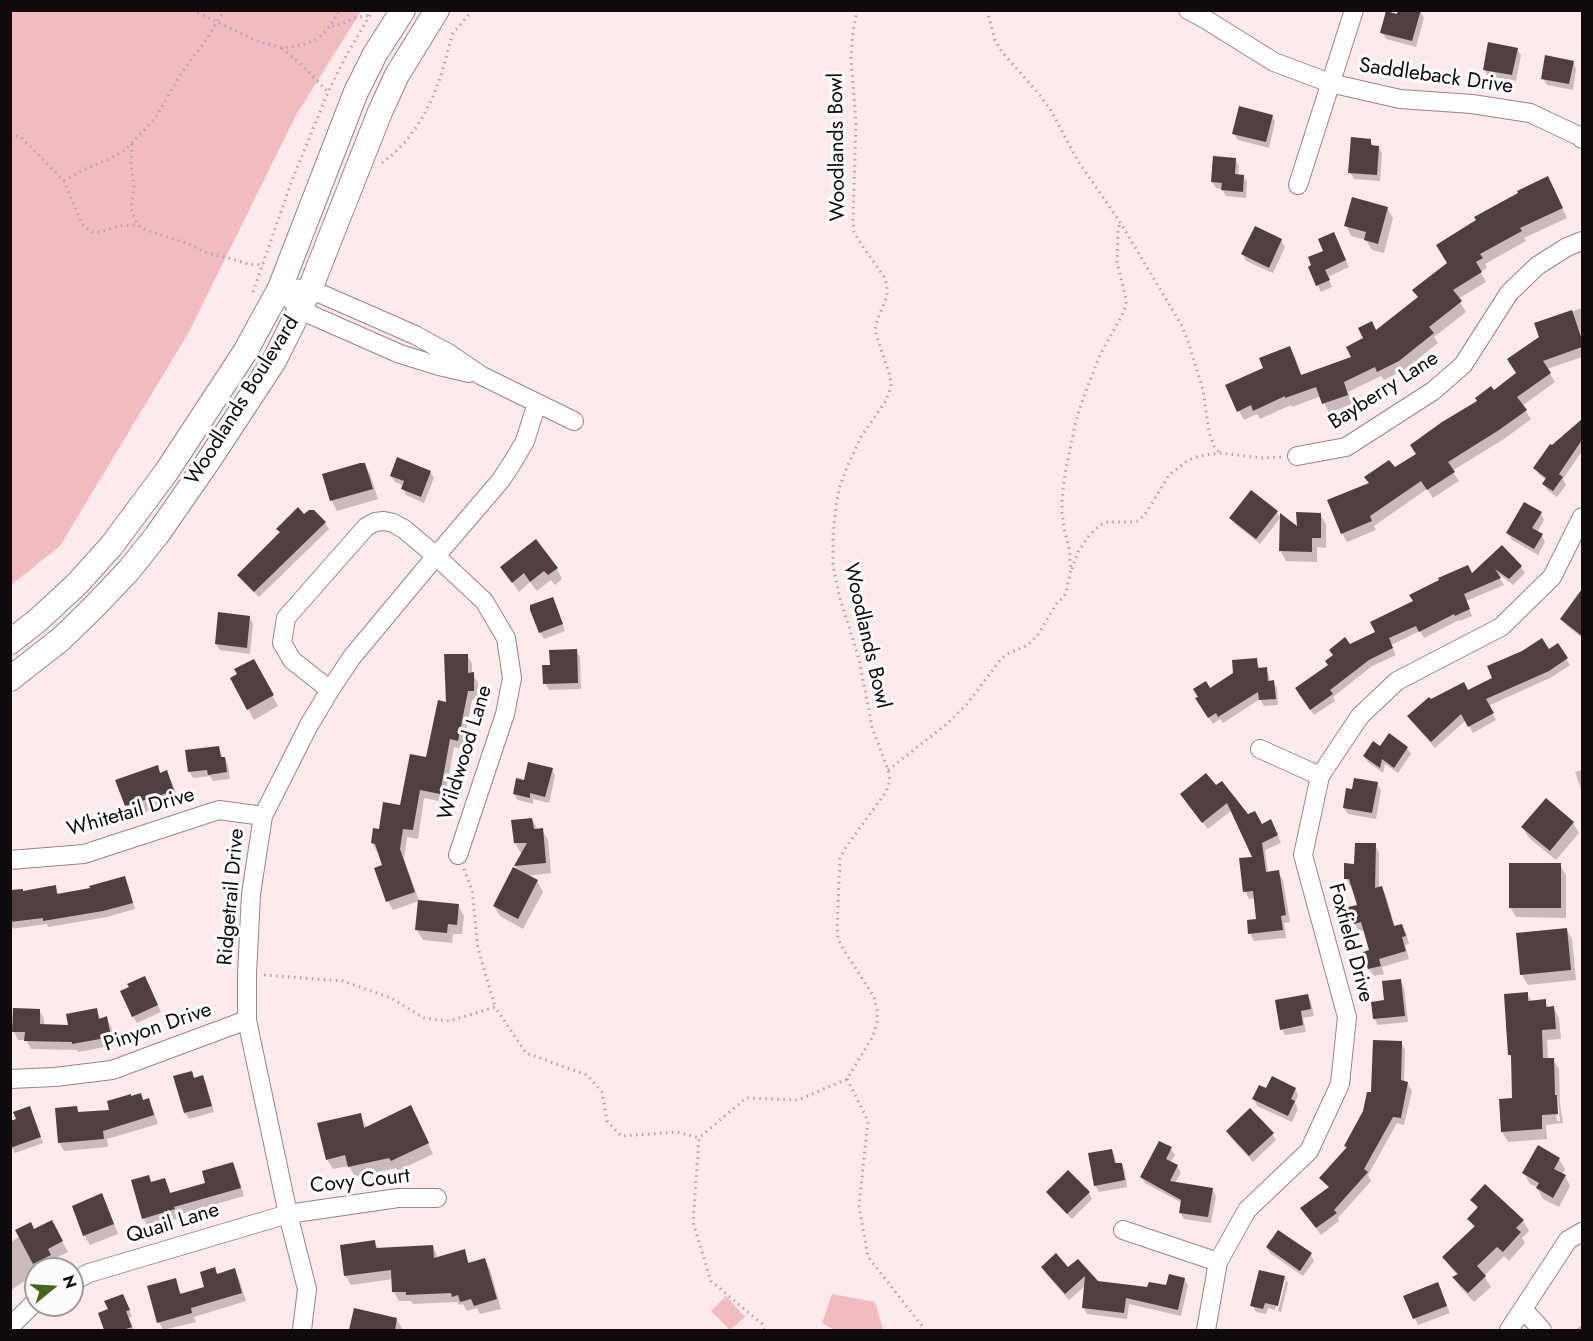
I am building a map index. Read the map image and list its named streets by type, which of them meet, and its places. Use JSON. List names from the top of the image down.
{
  "streets": {
    "street": [
      "Saddleback Drive",
      "Bayberry Lane",
      "Woodlands Boulevard",
      "Wildwood Lane",
      "Whitetail Drive",
      "Ridgetrail Drive",
      "Foxfield Drive",
      "Pinyon Drive",
      "Covy Court",
      "Quail Lane"
    ],
    "path": ["Woodlands Bowl"]
  },
  "crossings": [
    ["Wildwood Lane", "Ridgetrail Drive"],
    ["Whitetail Drive", "Ridgetrail Drive"],
    ["Ridgetrail Drive", "Pinyon Drive"],
    ["Ridgetrail Drive", "Covy Court"],
    ["Ridgetrail Drive", "Quail Lane"],
    ["Covy Court", "Quail Lane"]
  ],
  "north": "right"
}
